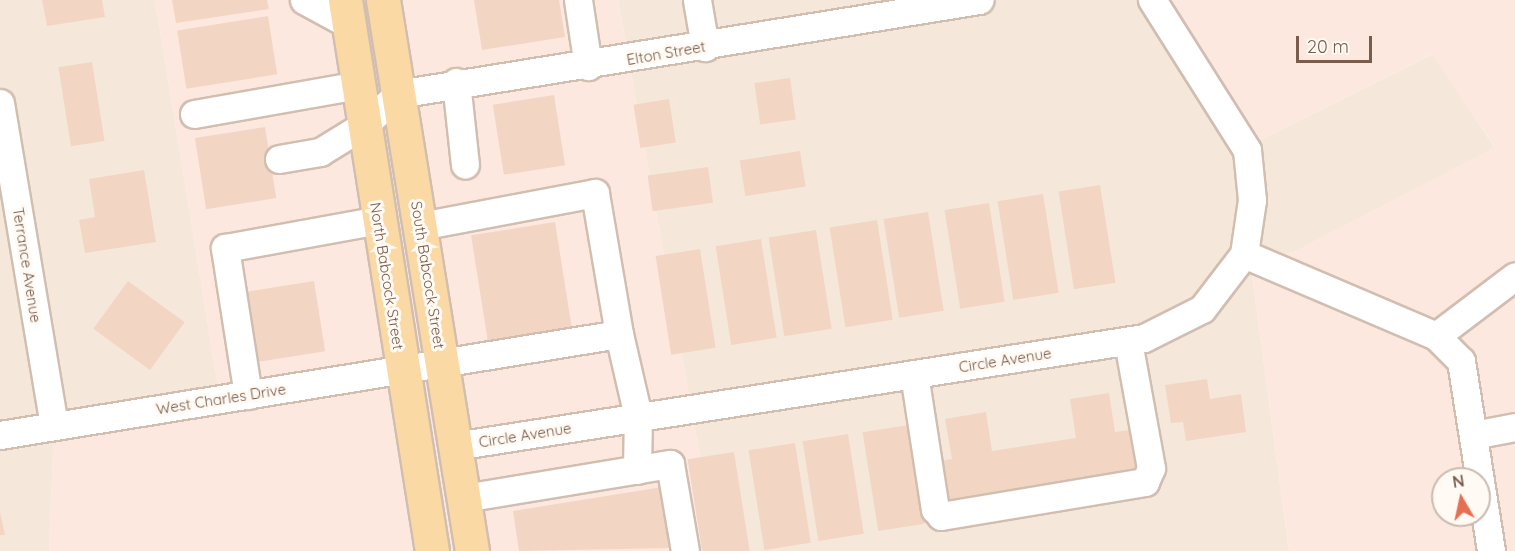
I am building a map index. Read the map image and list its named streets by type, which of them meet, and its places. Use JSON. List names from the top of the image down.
{
  "streets": {
    "main road": ["South Babcock Street", "North Babcock Street"],
    "street": [
      "Elton Street",
      "Terrance Avenue",
      "Circle Avenue",
      "West Charles Drive"
    ]
  },
  "crossings": [
    ["Elton Street", "South Babcock Street"],
    ["Elton Street", "North Babcock Street"],
    ["Terrance Avenue", "West Charles Drive"],
    ["South Babcock Street", "Circle Avenue"],
    ["South Babcock Street", "West Charles Drive"],
    ["North Babcock Street", "West Charles Drive"]
  ],
  "scale_bar": "20 m",
  "north": "top"
}
